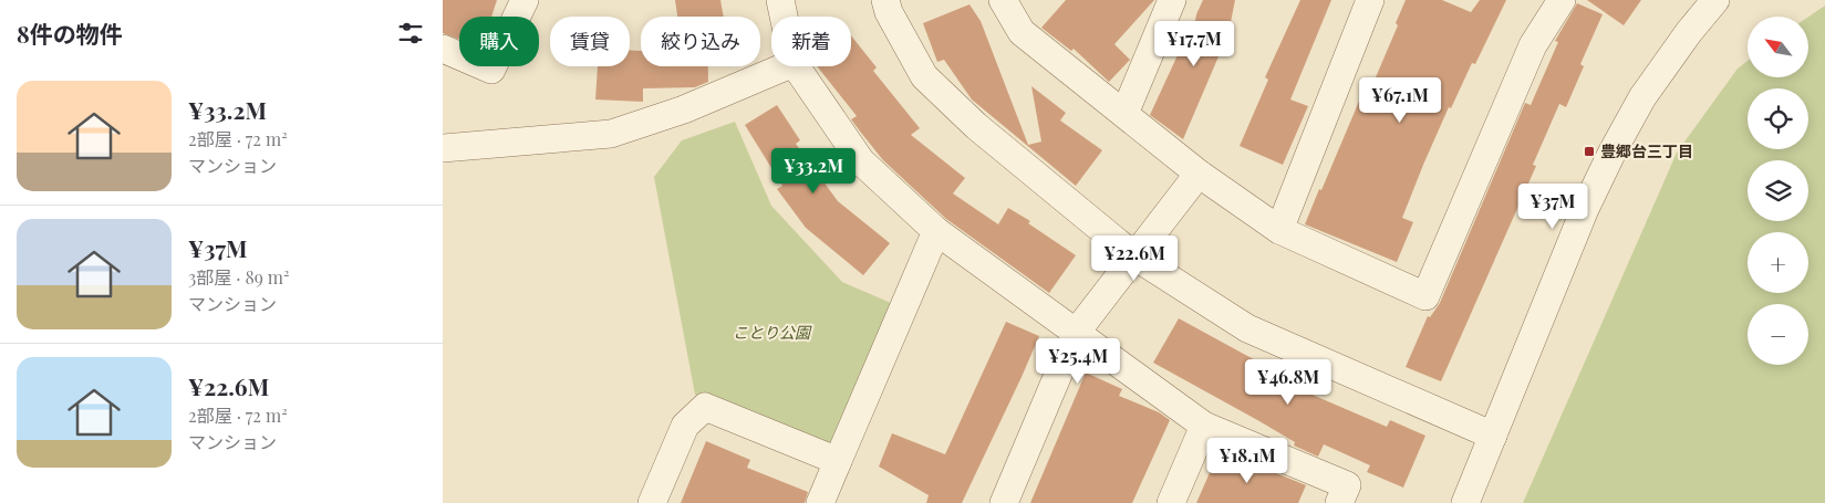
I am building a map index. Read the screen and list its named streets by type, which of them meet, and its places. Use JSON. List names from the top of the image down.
{
  "parks": ["ことり公園"],
  "places": {
    "transit": ["豊郷台三丁目"]
  },
  "north": "top left",
  "page": {
    "heading": "8件の物件",
    "map_buttons": ["+", "−"],
    "chip": [
      "購入",
      "賃貸",
      "絞り込み",
      "新着"
    ],
    "price": [
      "¥17.7M",
      "¥67.1M",
      "¥33.2M",
      "¥37M",
      "¥22.6M",
      "¥25.4M",
      "¥46.8M",
      "¥18.1M"
    ],
    "list": [
      {
        "name": "¥33.2M",
        "note": "2部屋 · 72 m² · マンション"
      },
      {
        "name": "¥37M",
        "note": "3部屋 · 89 m² · マンション"
      },
      {
        "name": "¥22.6M",
        "note": "2部屋 · 72 m² · マンション"
      }
    ]
  }
}
